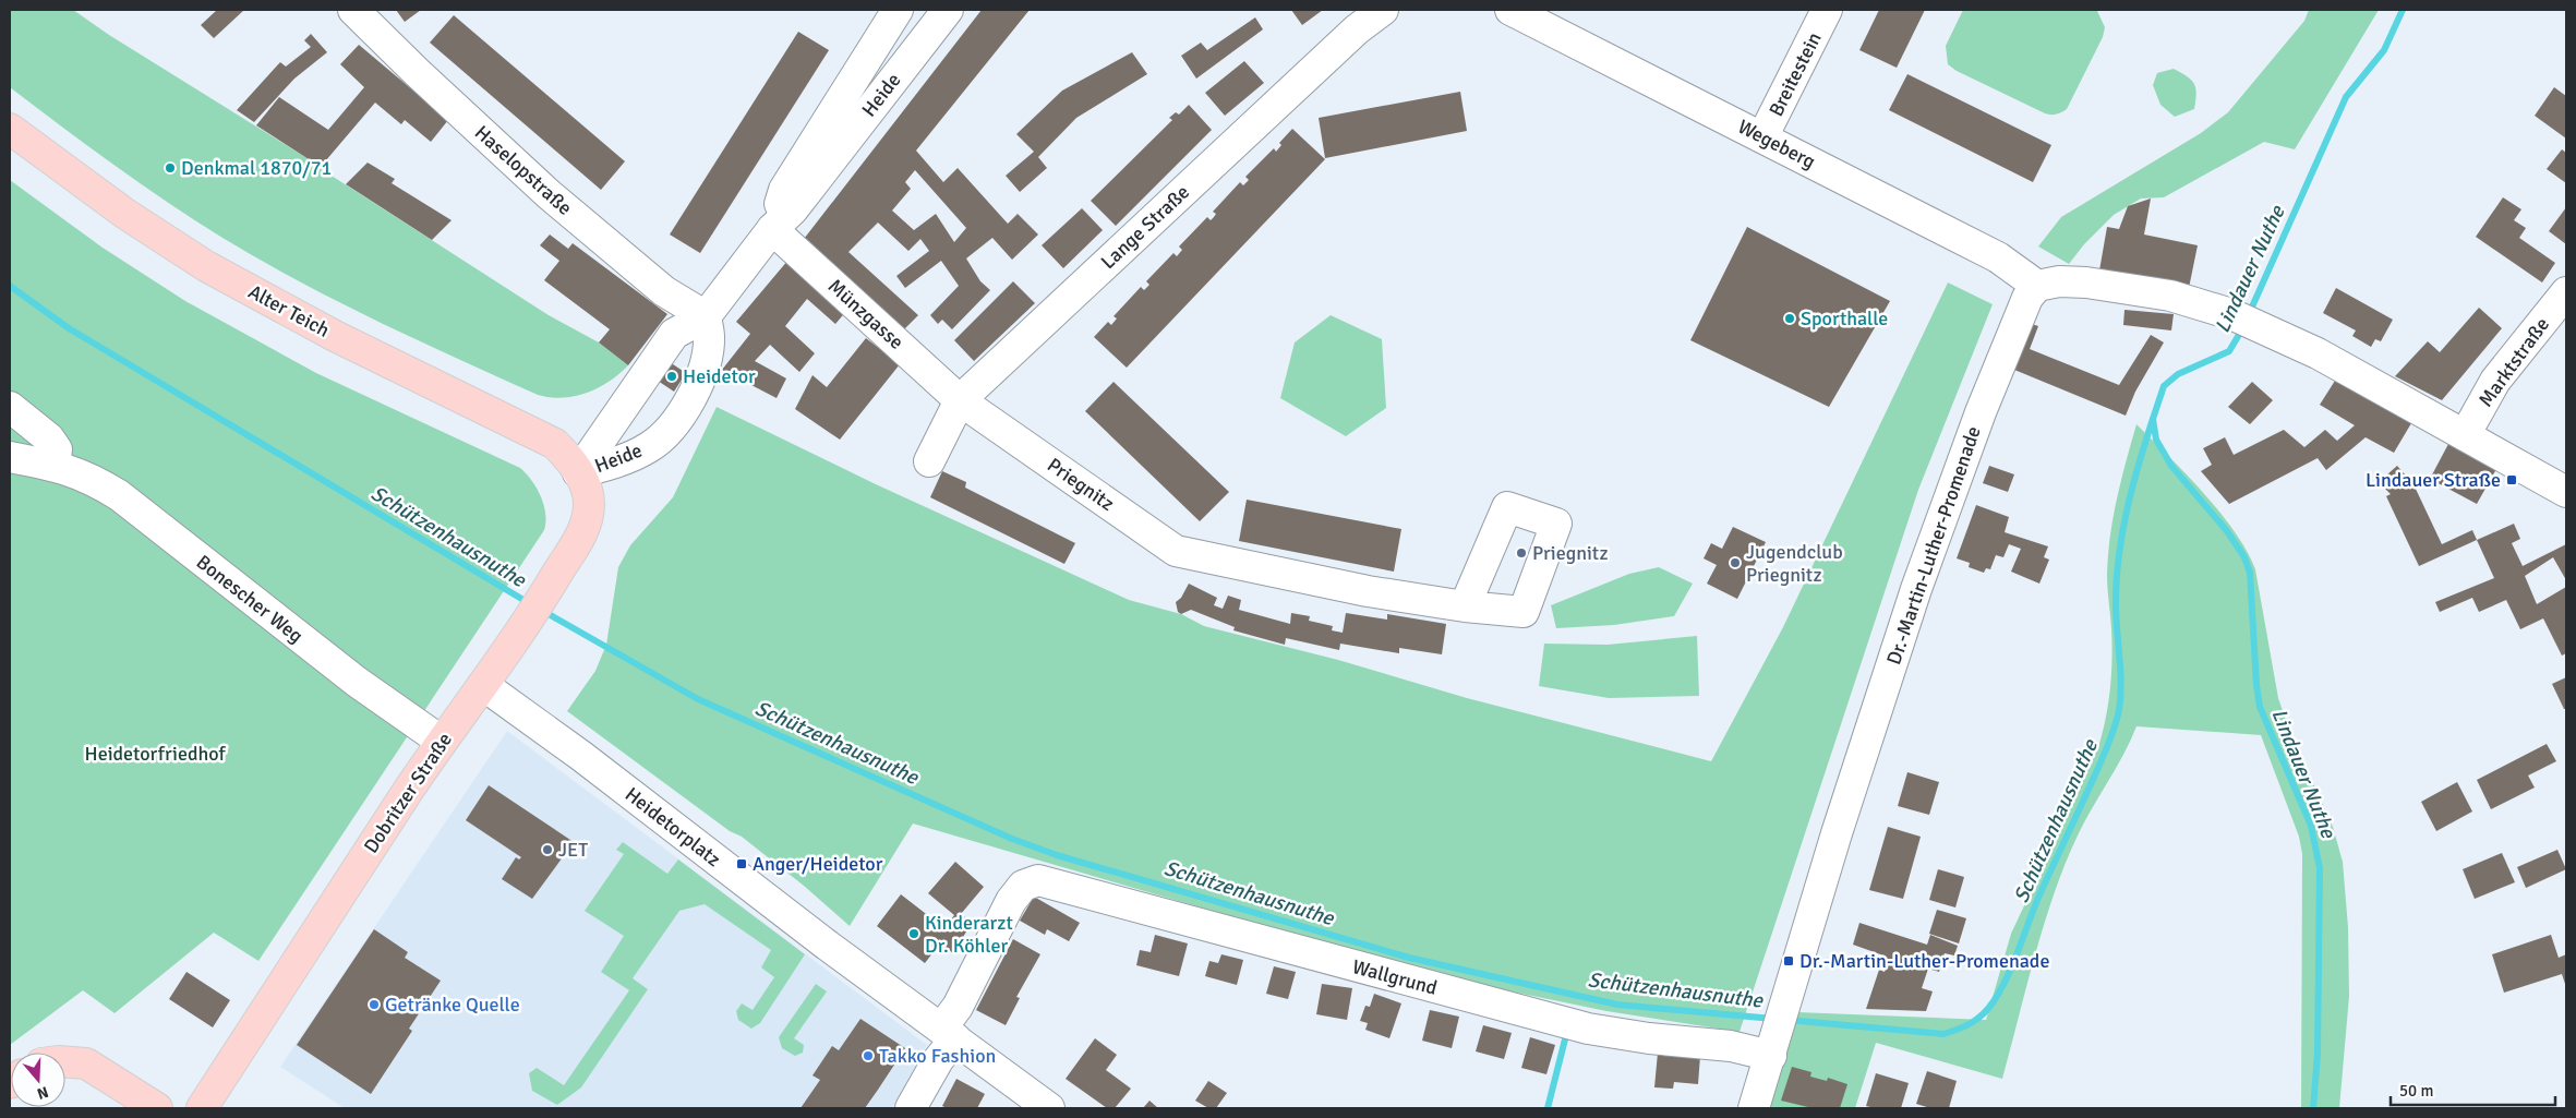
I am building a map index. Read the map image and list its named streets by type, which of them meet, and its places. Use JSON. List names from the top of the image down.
{
  "streets": {
    "main road": ["Alter Teich", "Dobritzer Straße"],
    "street": [
      "Breitestein",
      "Heide",
      "Wegeberg",
      "Haselopstraße",
      "Lange Straße",
      "Münzgasse",
      "Marktstraße",
      "Priegnitz",
      "Dr.-Martin-Luther-Promenade",
      "Bonescher Weg",
      "Heidetorplatz",
      "Wallgrund"
    ]
  },
  "crossings": [
    ["Breitestein", "Wegeberg"],
    ["Heide", "Haselopstraße"],
    ["Heide", "Alter Teich"],
    ["Heide", "Münzgasse"],
    ["Heide", "Dobritzer Straße"],
    ["Wegeberg", "Dr.-Martin-Luther-Promenade"],
    ["Lange Straße", "Münzgasse"],
    ["Lange Straße", "Priegnitz"],
    ["Alter Teich", "Dobritzer Straße"],
    ["Münzgasse", "Priegnitz"],
    ["Dr.-Martin-Luther-Promenade", "Wallgrund"],
    ["Bonescher Weg", "Dobritzer Straße"],
    ["Dobritzer Straße", "Heidetorplatz"],
    ["Heidetorplatz", "Wallgrund"]
  ],
  "water": ["Lindauer Nuthe", "Schützenhausnuthe"],
  "parks": ["Heidetorfriedhof"],
  "places": {
    "other": [
      "Denkmal 1870/71",
      "Sporthalle",
      "Heidetor",
      "Priegnitz",
      "Jugendclub Priegnitz",
      "JET",
      "Kinderarzt Dr. Köhler",
      "Getränke Quelle",
      "Takko Fashion"
    ],
    "transit": ["Lindauer Straße", "Anger/Heidetor", "Dr.-Martin-Luther-Promenade"]
  },
  "scale_bar": "50 m",
  "north": "bottom"
}
